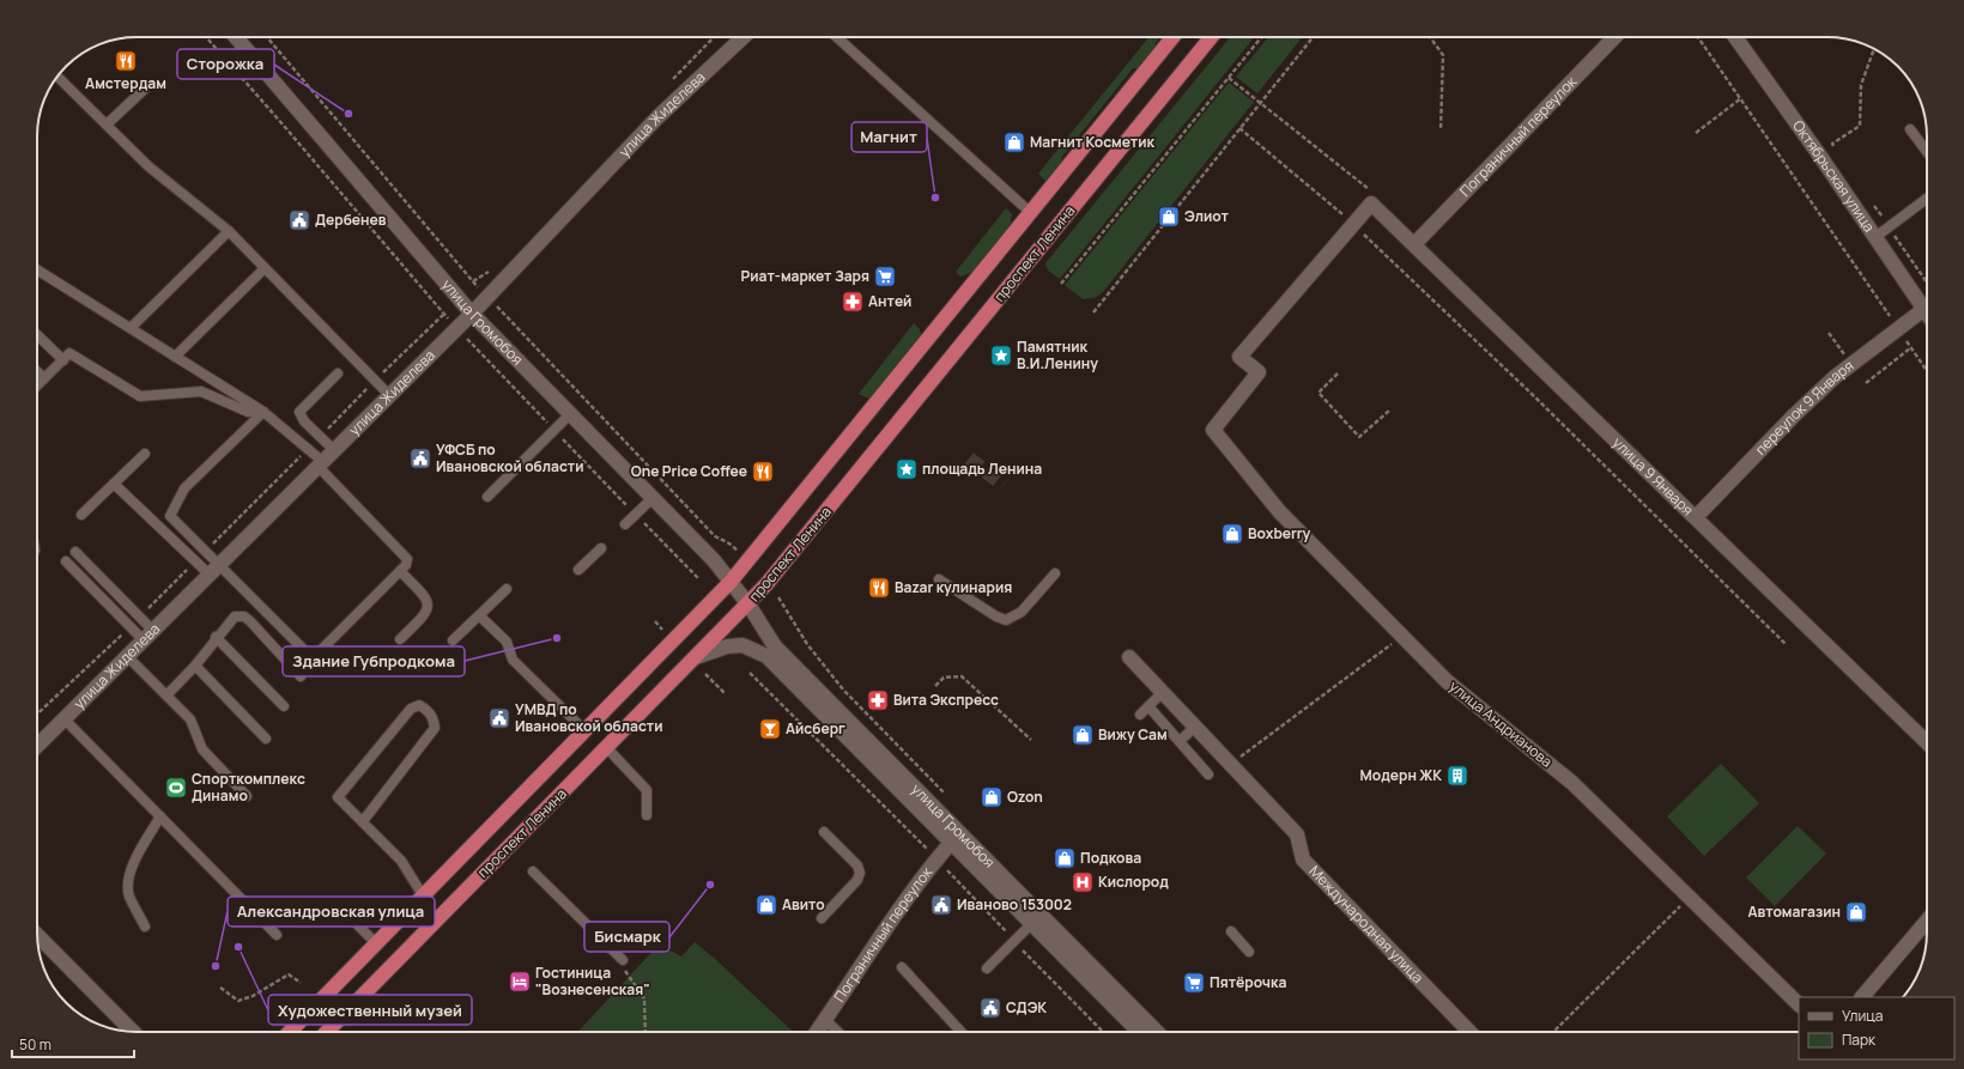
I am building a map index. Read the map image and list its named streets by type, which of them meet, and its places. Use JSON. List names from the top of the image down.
{
  "streets": {
    "highway": ["проспект Ленина"],
    "street": [
      "улица Жиделева",
      "Пограничный переулок",
      "Октябрьская улица",
      "улица Громобоя",
      "переулок 9 Января",
      "улица 9 Января",
      "улица Андрианова",
      "Международная улица"
    ]
  },
  "crossings": [
    ["улица Жиделева", "улица Громобоя"],
    ["Пограничный переулок", "улица Громобоя"],
    ["Пограничный переулок", "улица 9 Января"],
    ["Октябрьская улица", "переулок 9 Января"],
    ["проспект Ленина", "улица Громобоя"],
    ["переулок 9 Января", "улица 9 Января"],
    ["улица 9 Января", "улица Андрианова"]
  ],
  "places": {
    "restaurant": ["Амстердам", "One Price Coffee", "Bazar кулинария"],
    "other": [
      "Сторожка",
      "Магнит",
      "Здание Губпродкома",
      "Бисмарк",
      "Художественный музей",
      "Александровская улица"
    ],
    "shop": [
      "Магнит Косметик",
      "Элиот",
      "Boxberry",
      "Вижу Сам",
      "Ozon",
      "Подкова",
      "Авито",
      "Автомагазин"
    ],
    "public building": [
      "Дербенев",
      "УФСБ по Ивановской области",
      "УМВД по Ивановской области",
      "Иваново 153002",
      "СДЭК"
    ],
    "supermarket": ["Риат-маркет Заря", "Пятёрочка"],
    "pharmacy": ["Антей", "Вита Экспресс"],
    "place": ["Памятник В.И.Ленину", "площадь Ленина"],
    "bar": ["Айсберг"],
    "building": ["Модерн ЖК"],
    "sports": ["Спорткомплекс Динамо"],
    "hospital": ["Кислород"],
    "hotel": ["Гостиница \"Вознесенская\""]
  },
  "legend": ["Улица", "Парк"],
  "scale_bar": "50 m"
}
